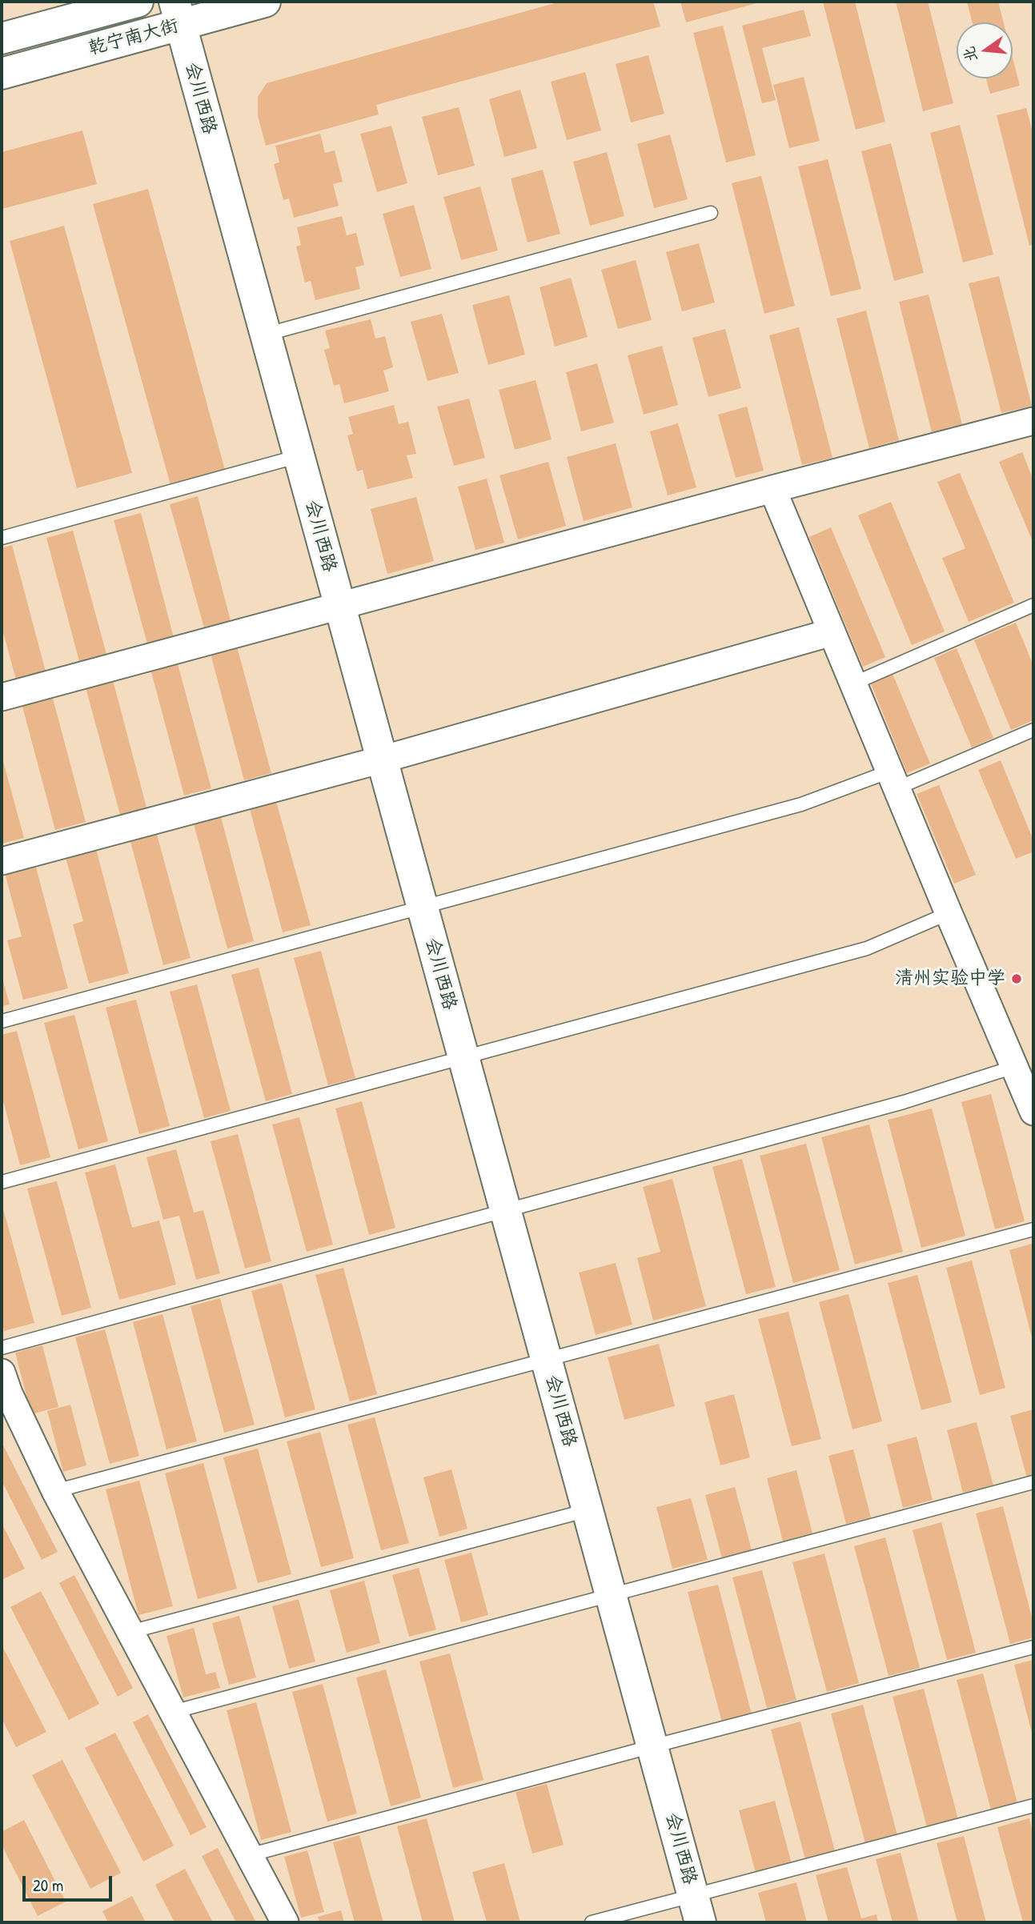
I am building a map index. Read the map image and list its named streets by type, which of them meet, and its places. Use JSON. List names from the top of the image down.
{
  "streets": {
    "street": ["乾宁南大街", "会川西路"]
  },
  "crossings": [
    ["乾宁南大街", "会川西路"]
  ],
  "places": ["清州实验中学"],
  "scale_bar": "20 m",
  "north": "left"
}
